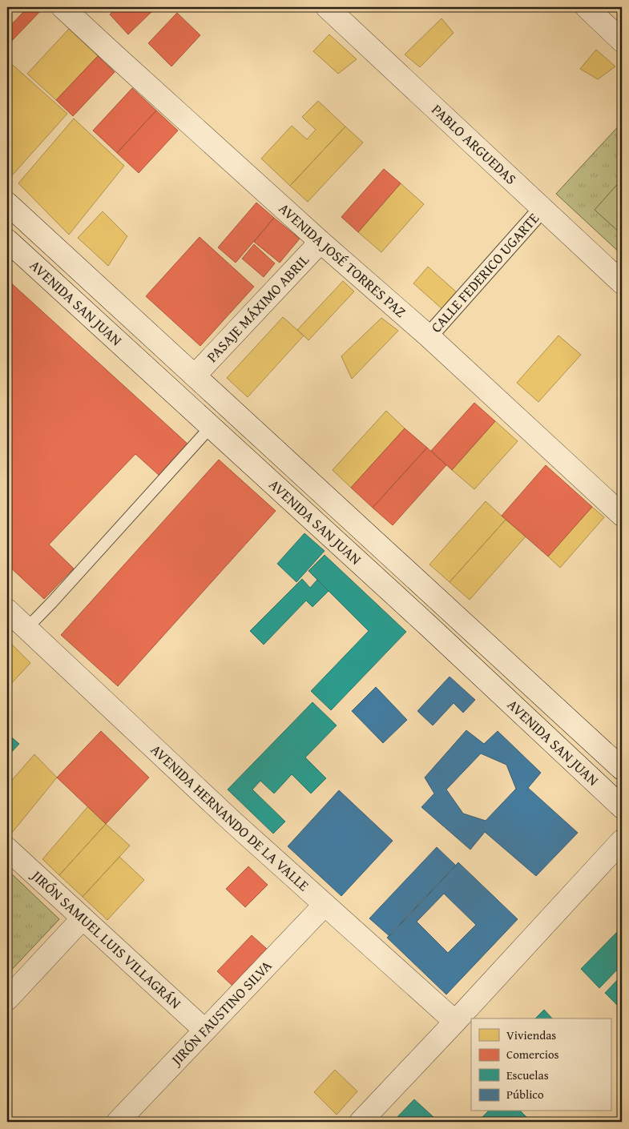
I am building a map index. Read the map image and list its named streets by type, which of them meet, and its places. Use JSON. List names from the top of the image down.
{
  "streets": {
    "street": [
      "PABLO ARGUEDAS",
      "AVENIDA JOSÉ TORRES PAZ",
      "CALLE FEDERICO UGARTE",
      "AVENIDA SAN JUAN",
      "PASAJE MÁXIMO ABRIL",
      "AVENIDA HERNANDO DE LA VALLE",
      "JIRÓN SAMUEL LUIS VILLAGRÁN",
      "JIRÓN FAUSTINO SILVA"
    ]
  },
  "crossings": [
    ["PABLO ARGUEDAS", "CALLE FEDERICO UGARTE"],
    ["AVENIDA JOSÉ TORRES PAZ", "CALLE FEDERICO UGARTE"],
    ["AVENIDA JOSÉ TORRES PAZ", "PASAJE MÁXIMO ABRIL"],
    ["AVENIDA SAN JUAN", "PASAJE MÁXIMO ABRIL"],
    ["AVENIDA HERNANDO DE LA VALLE", "JIRÓN FAUSTINO SILVA"],
    ["JIRÓN SAMUEL LUIS VILLAGRÁN", "JIRÓN FAUSTINO SILVA"]
  ],
  "legend": [
    "Viviendas",
    "Comercios",
    "Escuelas",
    "Público"
  ]
}
